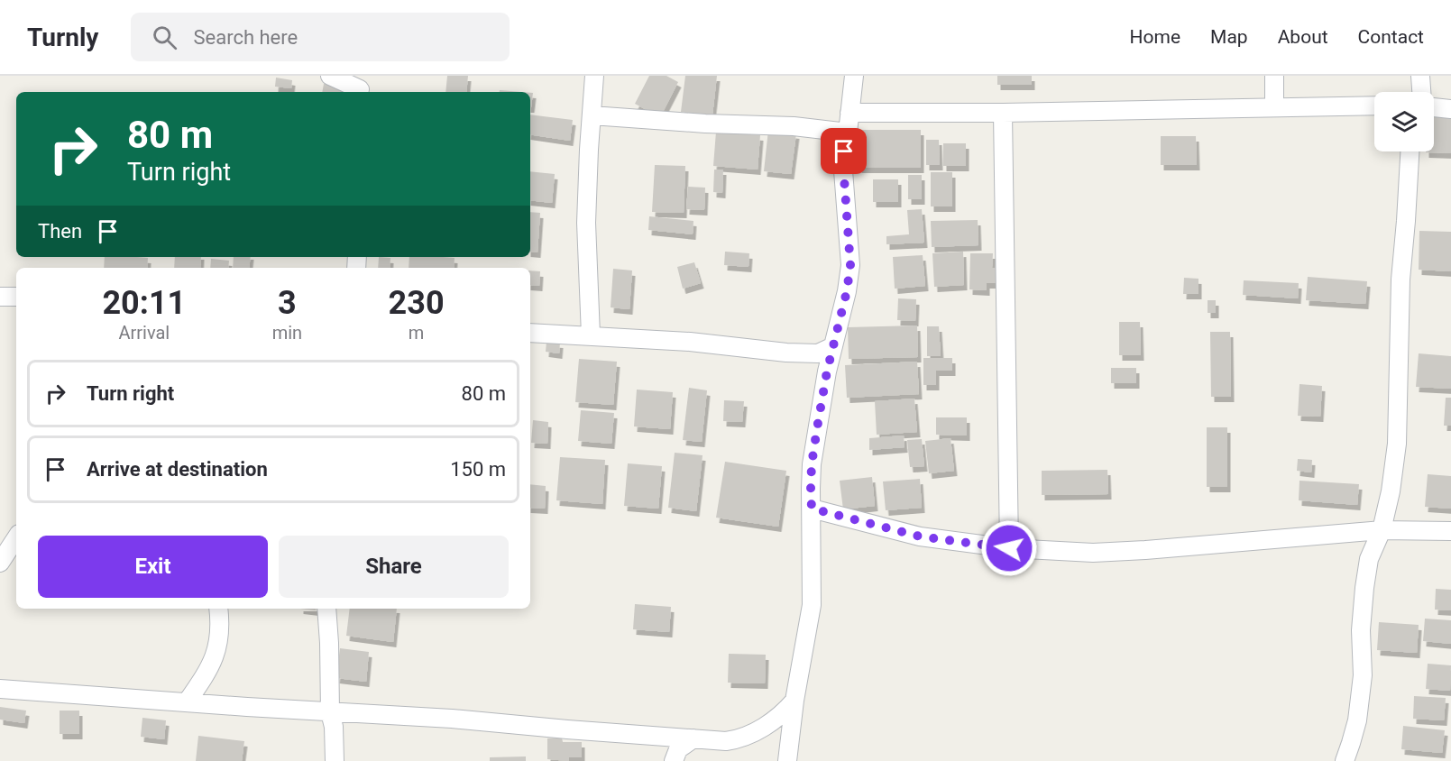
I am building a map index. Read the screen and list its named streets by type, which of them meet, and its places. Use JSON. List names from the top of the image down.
{
  "page": {
    "header": "Turnly",
    "search": "Search here",
    "nav": [
      "Home",
      "Map",
      "About",
      "Contact"
    ],
    "turn": ["80 m", "Turn right"],
    "then": "Then",
    "eta": [
      "20:11",
      "Arrival",
      "3",
      "min",
      "230",
      "m"
    ],
    "list": [
      {
        "name": "Turn right",
        "value": "80 m"
      },
      {
        "name": "Arrive at destination",
        "value": "150 m"
      }
    ],
    "buttons": ["Exit", "Share"]
  }
}
